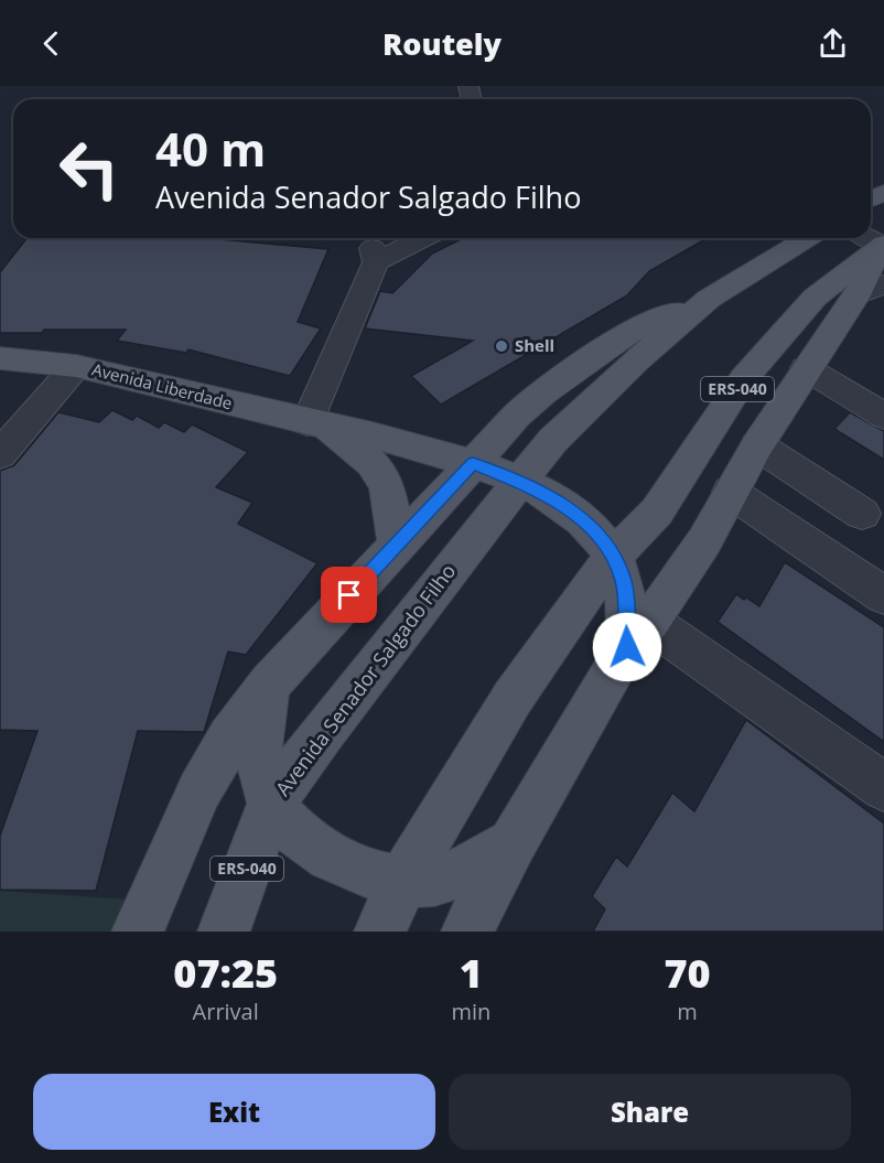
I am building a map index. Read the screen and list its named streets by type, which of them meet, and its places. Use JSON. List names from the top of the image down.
{
  "streets": {
    "main road": ["Avenida Liberdade", "ERS-040", "Avenida Senador Salgado Filho"]
  },
  "crossings": [
    ["Avenida Liberdade", "Avenida Senador Salgado Filho"]
  ],
  "places": ["Shell"],
  "page": {
    "header": "Routely",
    "turn": ["40 m", "Avenida Senador Salgado Filho"],
    "eta": [
      "07:25",
      "Arrival",
      "1",
      "min",
      "70",
      "m"
    ],
    "buttons": ["Exit", "Share"]
  }
}
